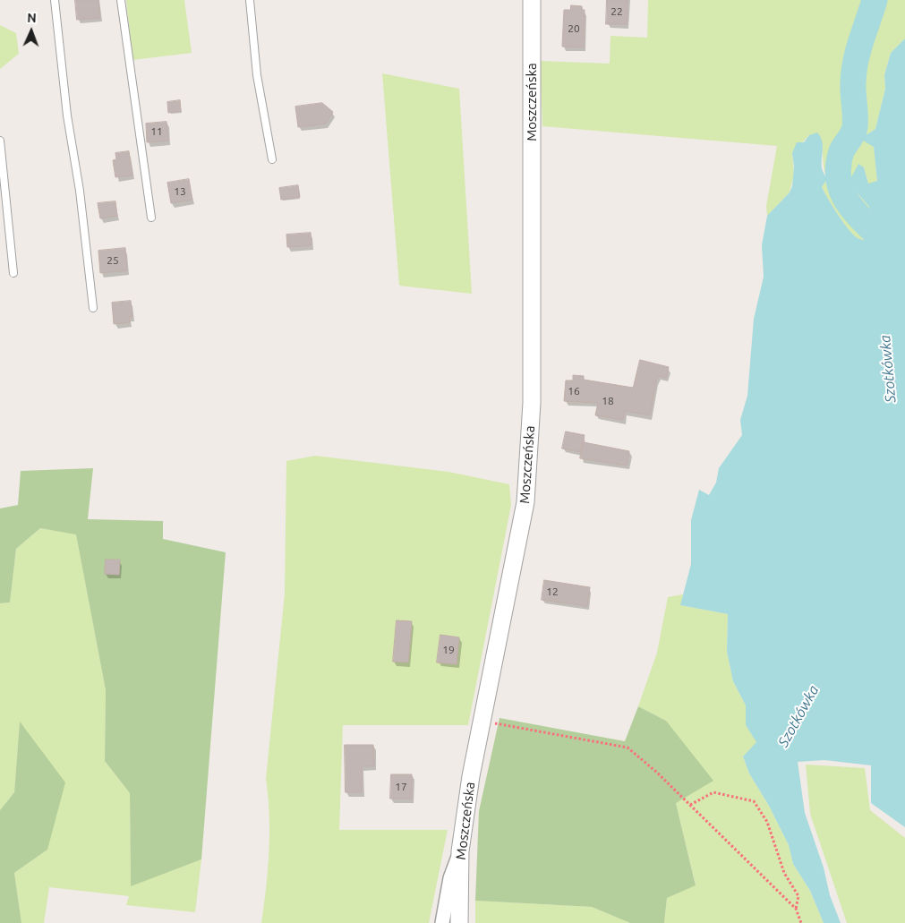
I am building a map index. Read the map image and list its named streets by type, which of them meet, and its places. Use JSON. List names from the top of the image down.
{
  "streets": {
    "street": ["Moszczeńska"]
  },
  "water": ["Szotkówka"],
  "house_numbers": [
    "22",
    "20",
    "11",
    "13",
    "25",
    "16",
    "18",
    "12",
    "19",
    "17"
  ],
  "north": "top"
}
